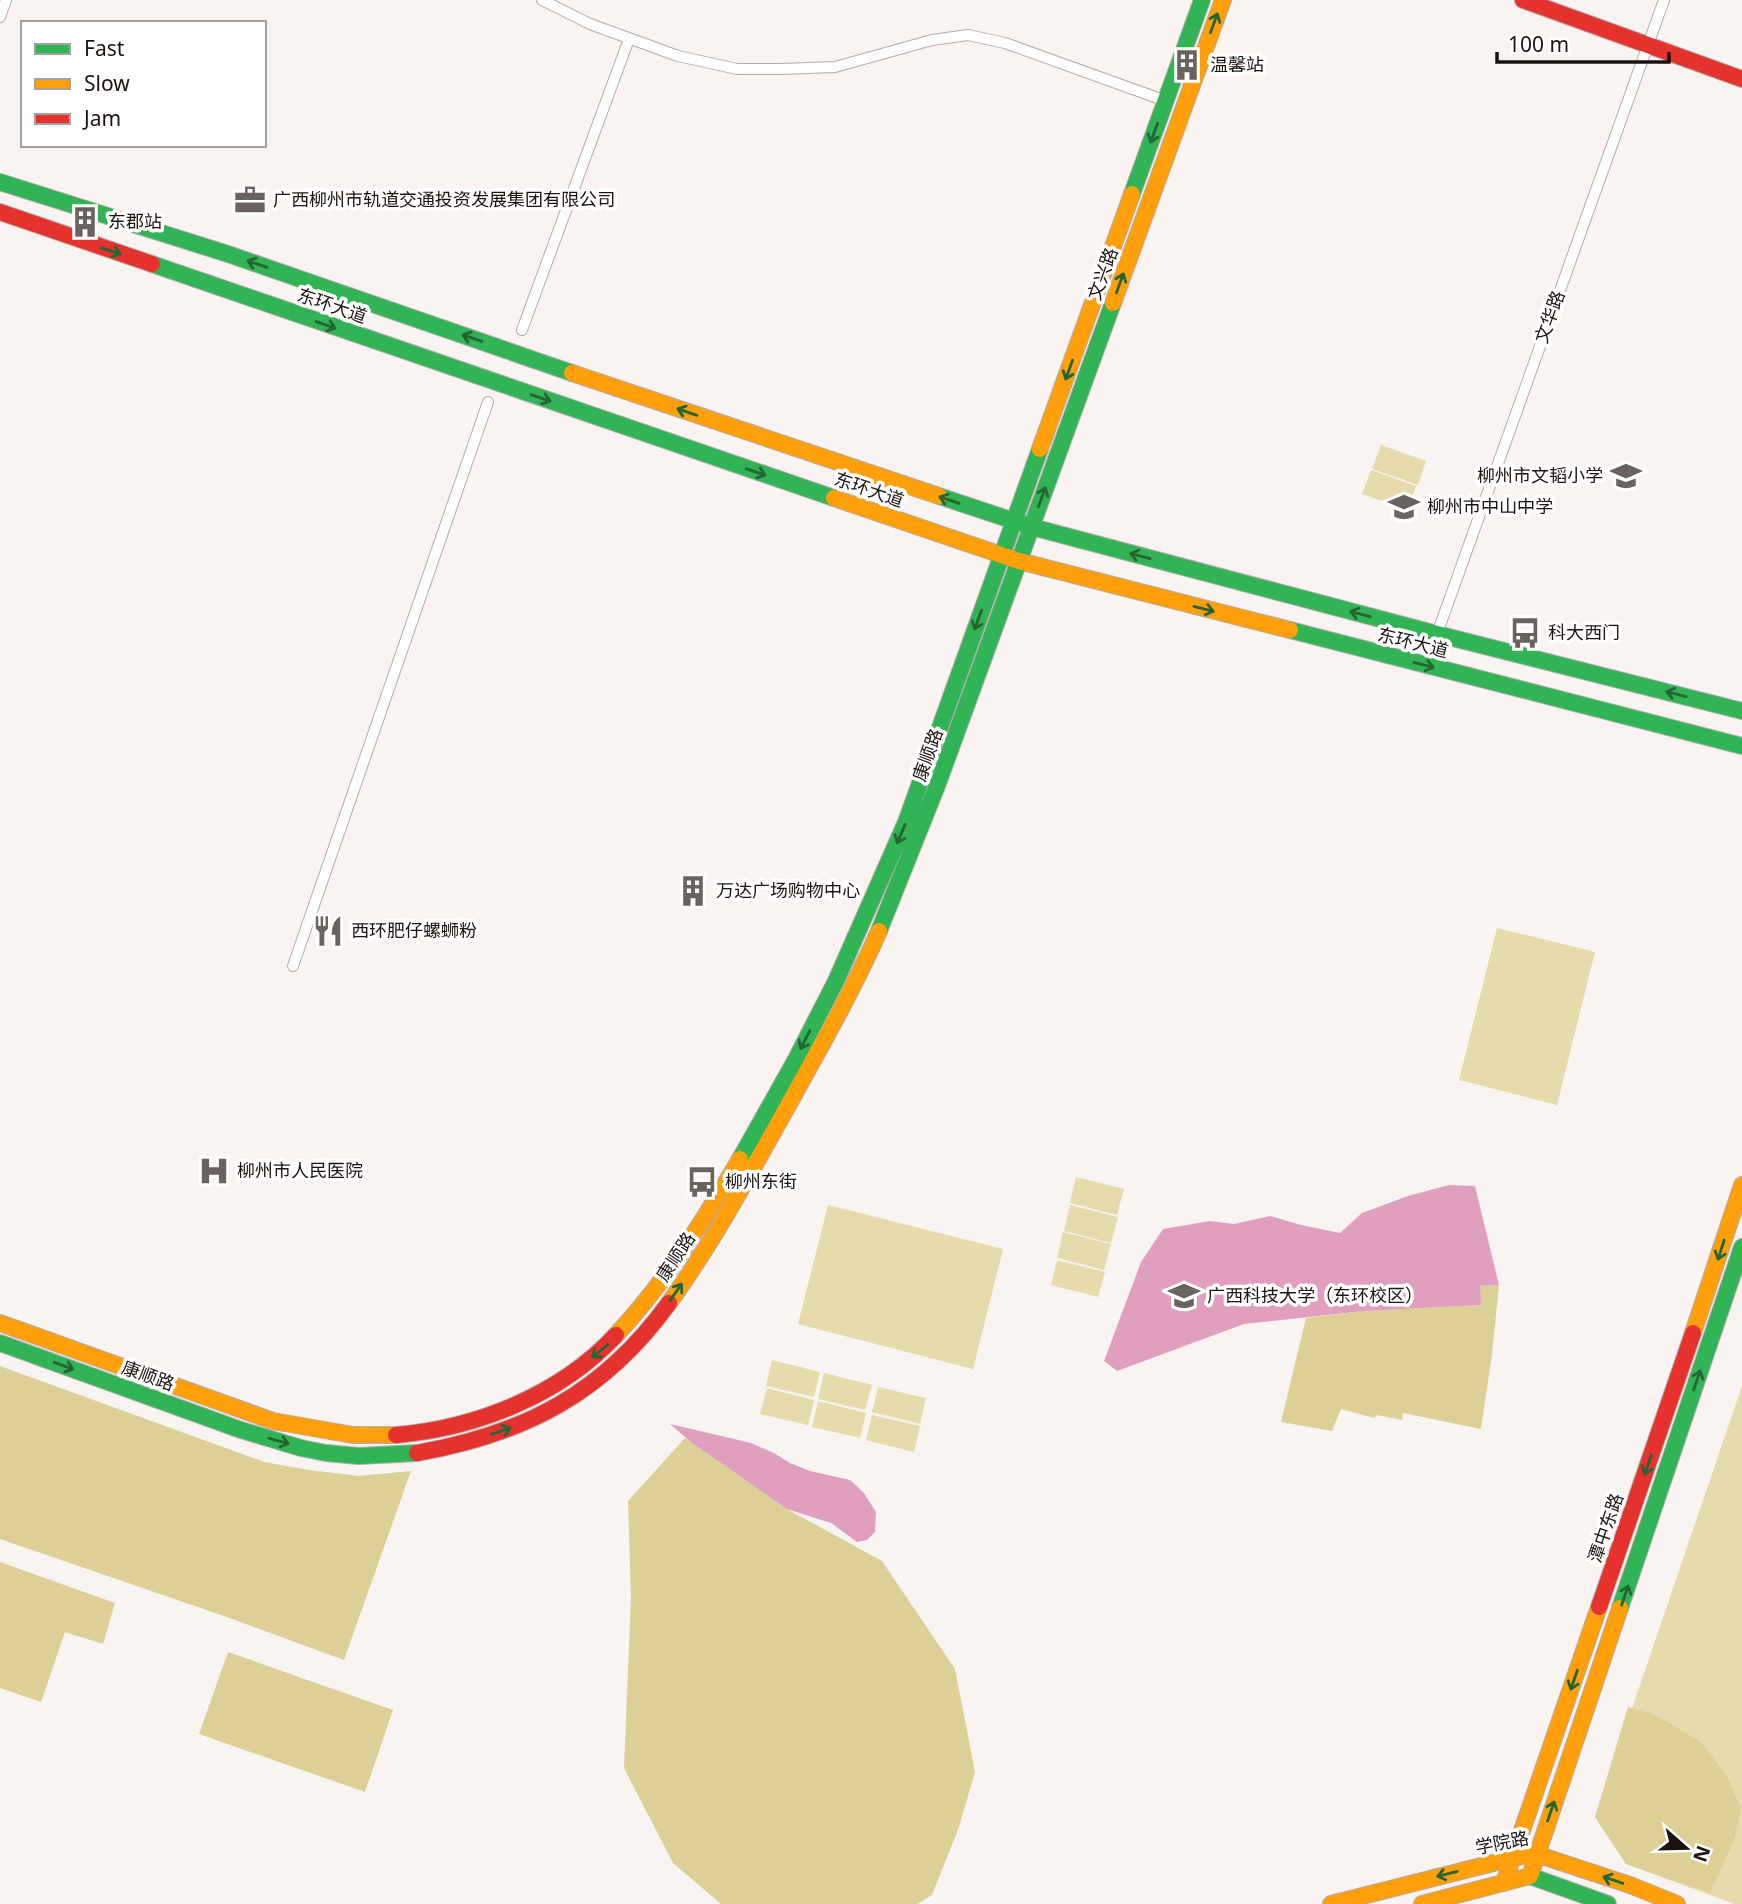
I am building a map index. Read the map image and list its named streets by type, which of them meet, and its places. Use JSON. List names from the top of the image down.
{
  "streets": {
    "main road": [
      "文兴路",
      "东环大道",
      "康顺路",
      "潭中东路",
      "学院路"
    ],
    "street": ["文华路"]
  },
  "crossings": [
    ["文兴路", "东环大道"],
    ["文兴路", "康顺路"],
    ["东环大道", "文华路"],
    ["东环大道", "康顺路"],
    ["潭中东路", "学院路"]
  ],
  "places": {
    "building": ["温馨站", "东郡站", "万达广场购物中心"],
    "office": ["广西柳州市轨道交通投资发展集团有限公司"],
    "school or university": ["柳州市文韬小学", "柳州市中山中学", "广西科技大学（东环校区）"],
    "bus stop": ["科大西门", "柳州东街"],
    "restaurant": ["西环肥仔螺蛳粉"],
    "hospital": ["柳州市人民医院"]
  },
  "legend": ["Fast", "Slow", "Jam"],
  "scale_bar": "100 m",
  "north": "right"
}
